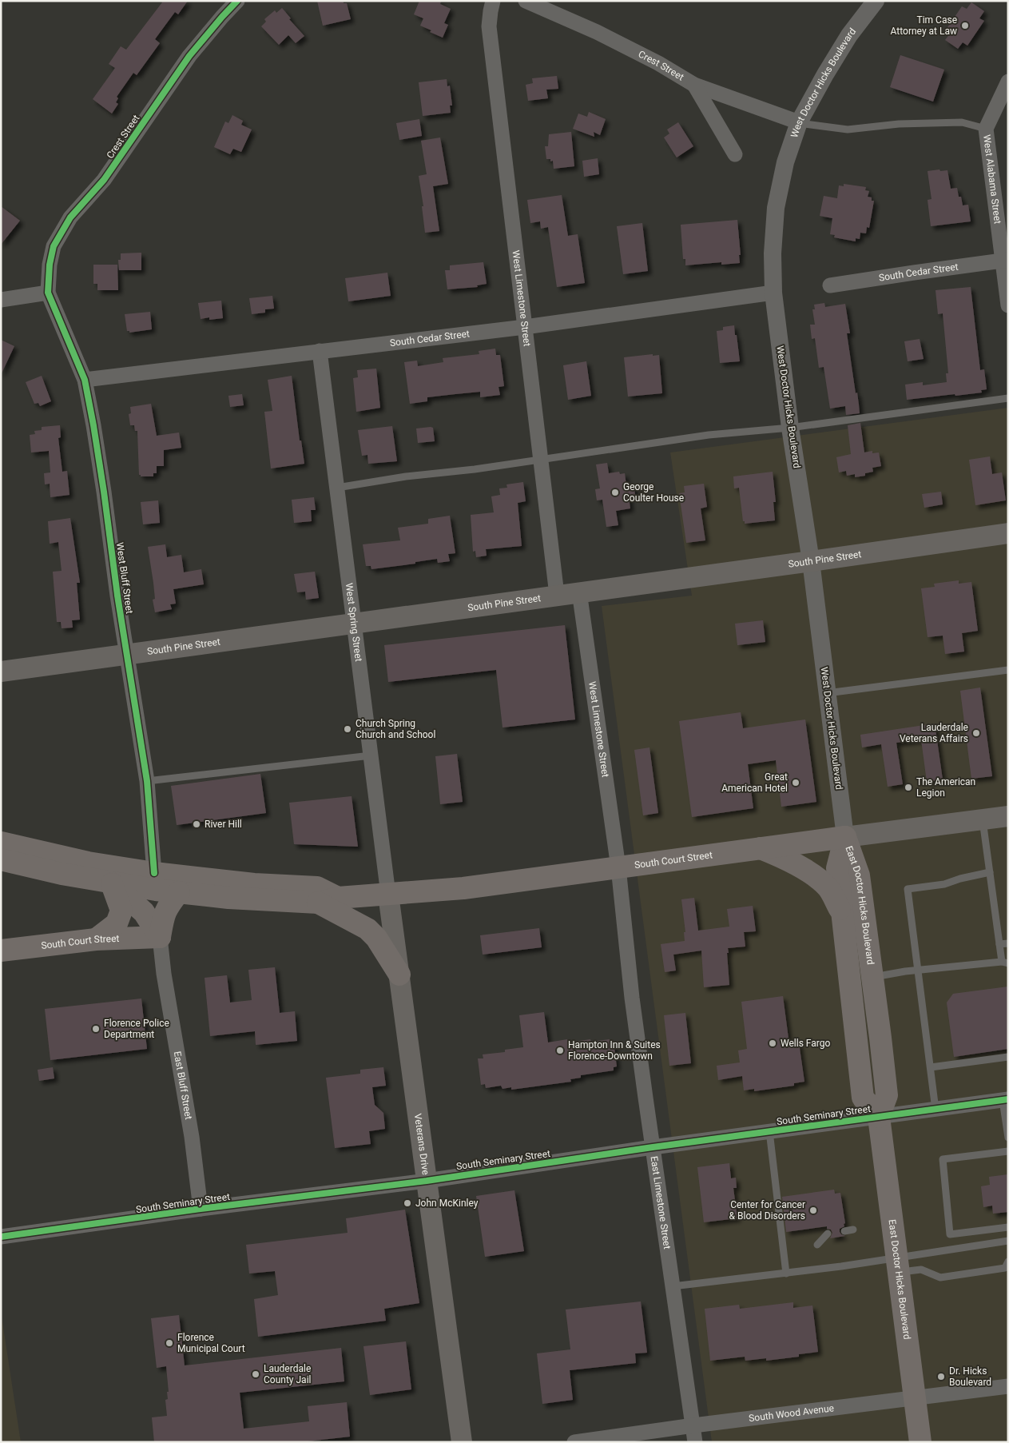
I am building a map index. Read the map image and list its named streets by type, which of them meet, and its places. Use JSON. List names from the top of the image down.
{
  "streets": {
    "main road": [
      "South Pine Street",
      "South Court Street",
      "East Doctor Hicks Boulevard",
      "Veterans Drive"
    ],
    "street": [
      "Crest Street",
      "West Doctor Hicks Boulevard",
      "West Alabama Street",
      "South Cedar Street",
      "West Limestone Street",
      "West Bluff Street",
      "West Spring Street",
      "East Bluff Street",
      "South Seminary Street",
      "East Limestone Street",
      "South Wood Avenue"
    ]
  },
  "crossings": [
    ["Crest Street", "West Doctor Hicks Boulevard"],
    ["Crest Street", "West Bluff Street"],
    ["West Doctor Hicks Boulevard", "South Cedar Street"],
    ["West Doctor Hicks Boulevard", "South Pine Street"],
    ["West Doctor Hicks Boulevard", "South Court Street"],
    ["West Doctor Hicks Boulevard", "East Doctor Hicks Boulevard"],
    ["West Alabama Street", "South Cedar Street"],
    ["South Cedar Street", "West Limestone Street"],
    ["South Cedar Street", "West Bluff Street"],
    ["South Cedar Street", "West Spring Street"],
    ["West Limestone Street", "South Pine Street"],
    ["West Limestone Street", "South Court Street"],
    ["West Limestone Street", "East Limestone Street"],
    ["South Pine Street", "West Bluff Street"],
    ["South Pine Street", "West Spring Street"],
    ["West Spring Street", "South Court Street"],
    ["West Spring Street", "Veterans Drive"],
    ["South Court Street", "East Doctor Hicks Boulevard"],
    ["South Court Street", "East Bluff Street"],
    ["South Court Street", "Veterans Drive"],
    ["South Court Street", "East Limestone Street"],
    ["East Doctor Hicks Boulevard", "South Seminary Street"],
    ["East Doctor Hicks Boulevard", "South Wood Avenue"],
    ["East Bluff Street", "South Seminary Street"],
    ["South Seminary Street", "Veterans Drive"],
    ["South Seminary Street", "East Limestone Street"],
    ["East Limestone Street", "South Wood Avenue"]
  ],
  "places": [
    "Tim Case Attorney at Law",
    "George Coulter House",
    "Church Spring Church and School",
    "Lauderdale Veterans Affairs",
    "Great American Hotel",
    "The American Legion",
    "River Hill",
    "Florence Police Department",
    "Wells Fargo",
    "Hampton Inn & Suites Florence-Downtown",
    "John McKinley",
    "Center for Cancer & Blood Disorders",
    "Florence Municipal Court",
    "Lauderdale County Jail",
    "Dr. Hicks Boulevard"
  ]
}
